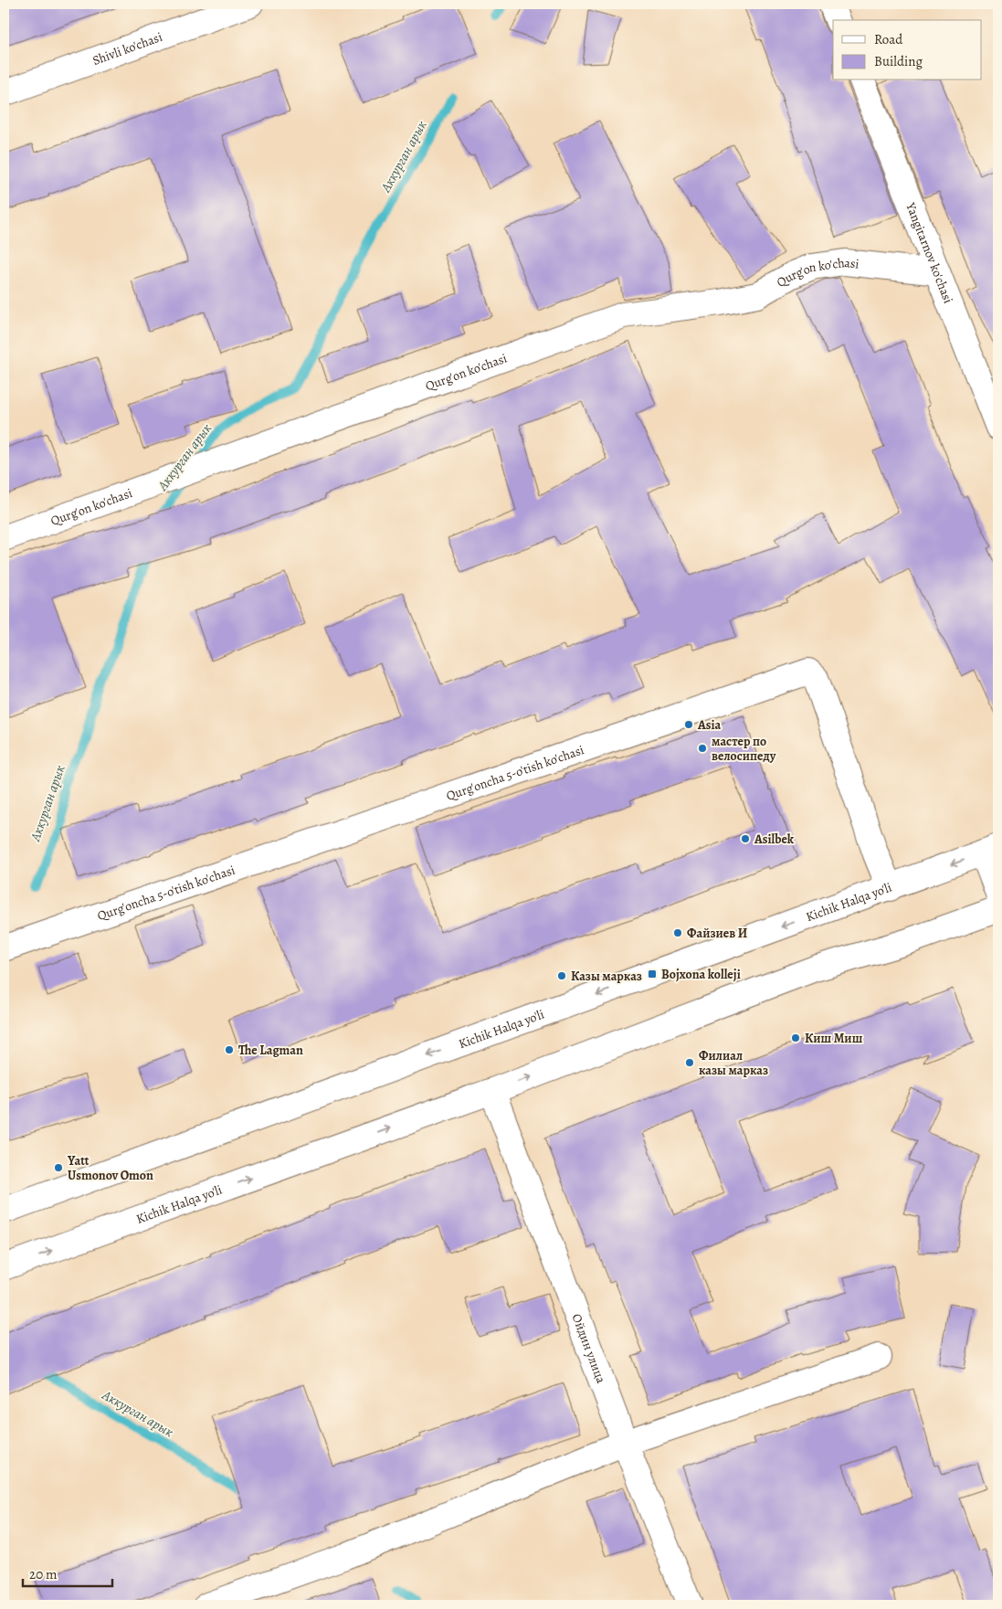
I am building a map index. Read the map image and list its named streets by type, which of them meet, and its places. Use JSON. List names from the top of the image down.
{
  "streets": {
    "main road": [
      "Shivli ko'chasi",
      "Yangitarnov ko'chasi",
      "Qurg'on ko'chasi",
      "Qurg'oncha 5-o'tish ko'chasi",
      "Kichik Halqa yo'li",
      "Ойдин улица"
    ]
  },
  "crossings": [
    ["Yangitarnov ko'chasi", "Qurg'on ko'chasi"],
    ["Qurg'oncha 5-o'tish ko'chasi", "Kichik Halqa yo'li"],
    ["Kichik Halqa yo'li", "Ойдин улица"]
  ],
  "water": ["Аккурган арык"],
  "places": {
    "other": [
      "Asia",
      "мастер по велосипеду",
      "Asilbek",
      "Файзиев И",
      "Казы марказ",
      "Киш Миш",
      "The Lagman",
      "Филиал казы марказ",
      "Yatt Usmonov Omon"
    ],
    "transit": ["Bojxona kolleji"]
  },
  "legend": ["Road", "Building"],
  "scale_bar": "20 m"
}
